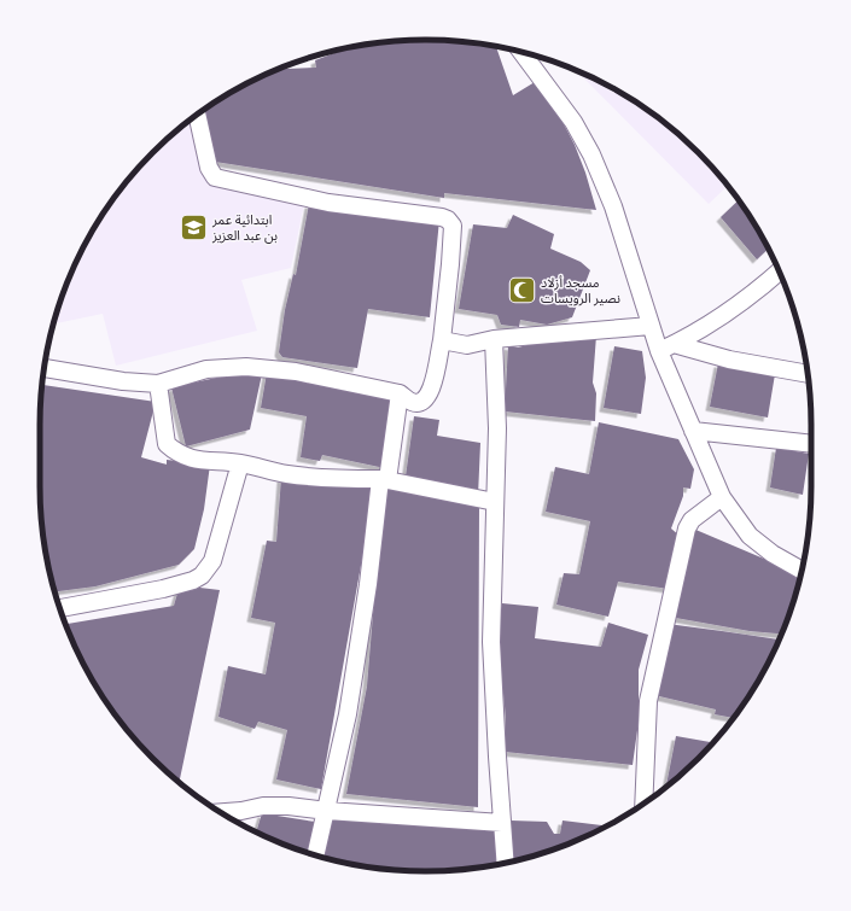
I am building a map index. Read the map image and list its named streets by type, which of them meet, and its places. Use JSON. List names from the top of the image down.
{
  "places": {
    "school or university": ["ابتدائية عمر بن عبد العزيز"],
    "mosque": ["مسجد أزلاد نصير الرويسات"]
  }
}
